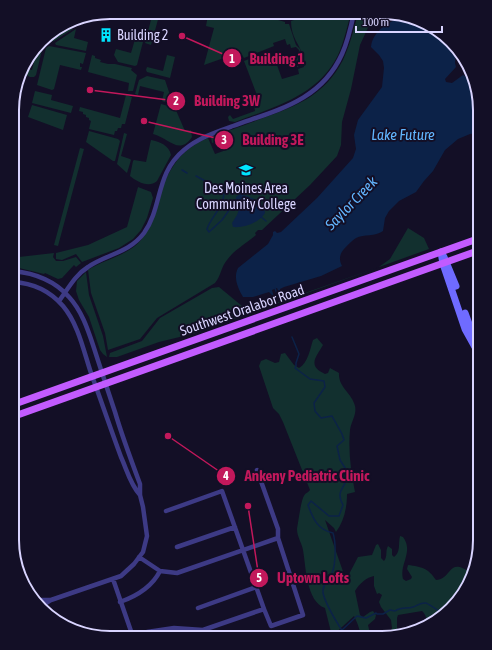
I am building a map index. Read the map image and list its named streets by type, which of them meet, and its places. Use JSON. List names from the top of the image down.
{
  "streets": {
    "main road": ["Southwest Oralabor Road"]
  },
  "water": ["Lake Future", "Saylor Creek"],
  "places": {
    "building": ["Building 2"],
    "other": [
      "Building 1",
      "Building 3W",
      "Building 3E",
      "Ankeny Pediatric Clinic",
      "Uptown Lofts"
    ],
    "school or university": ["Des Moines Area Community College"]
  },
  "scale_bar": "100 m"
}
